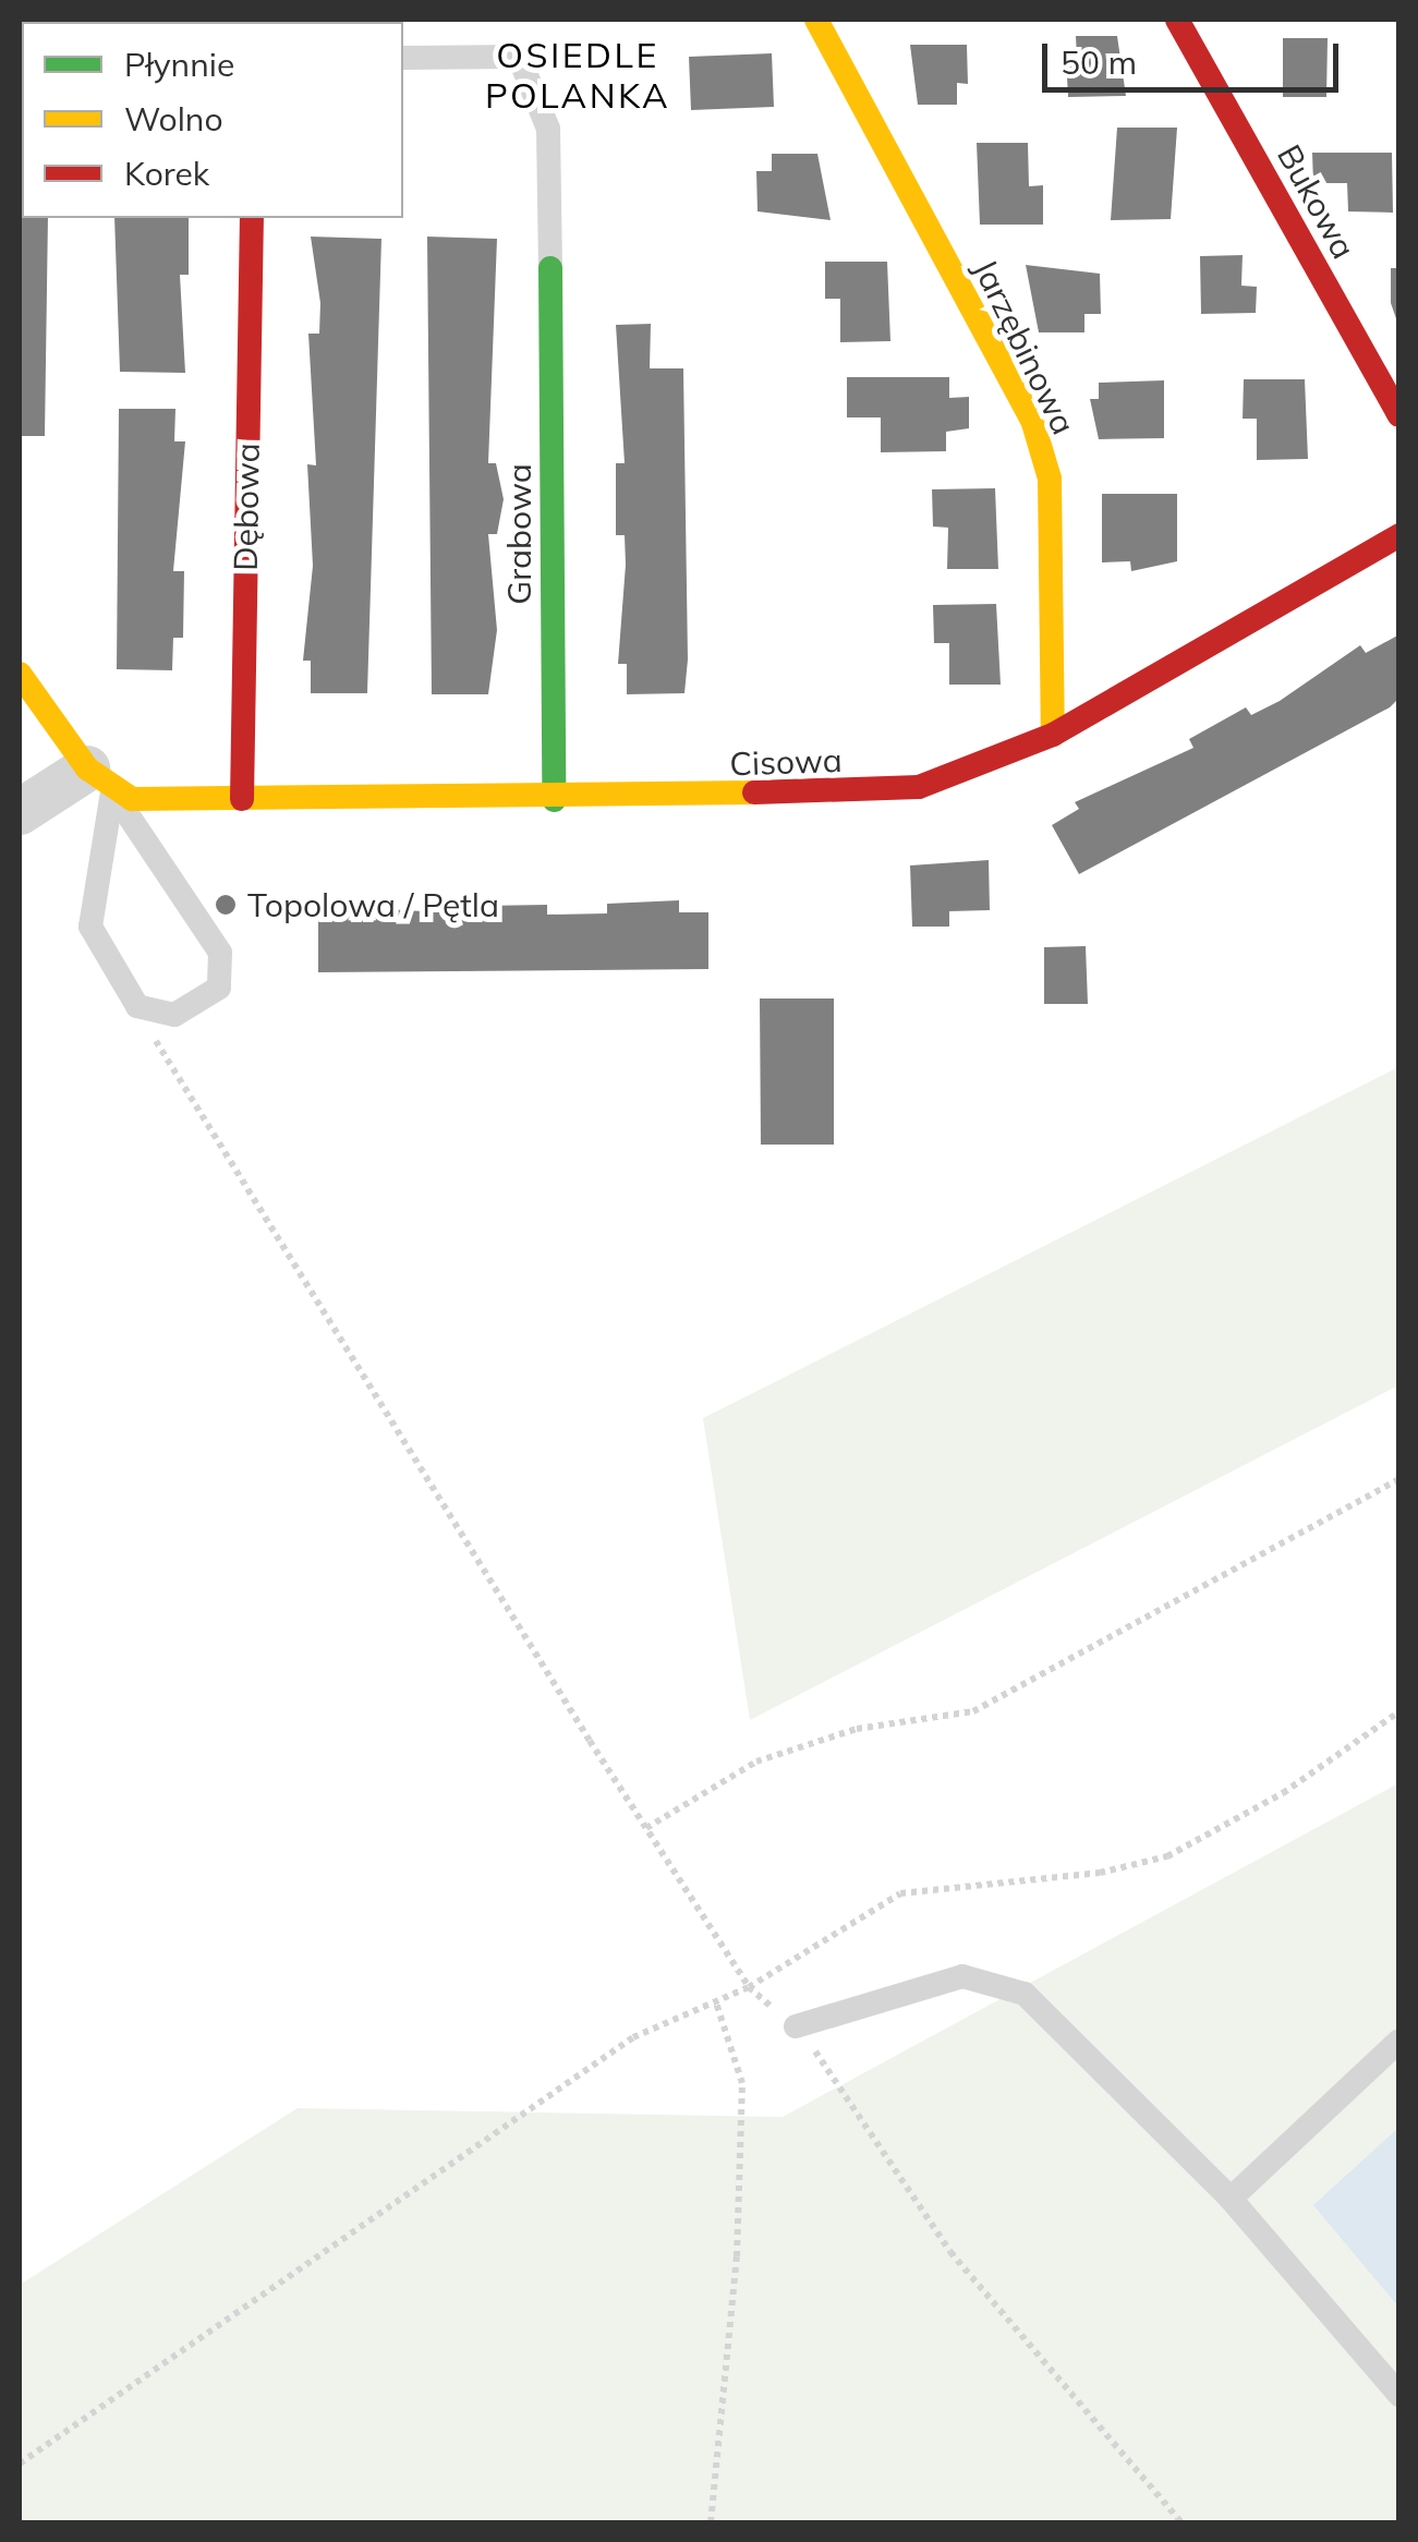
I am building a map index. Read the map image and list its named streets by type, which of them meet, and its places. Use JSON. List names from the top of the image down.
{
  "streets": {
    "street": [
      "Bukowa",
      "Jarzębinowa",
      "Dębowa",
      "Grabowa",
      "Cisowa"
    ]
  },
  "crossings": [
    ["Jarzębinowa", "Cisowa"],
    ["Dębowa", "Cisowa"],
    ["Grabowa", "Cisowa"]
  ],
  "districts": ["OSIEDLE POLANKA"],
  "places": ["Topolowa / Pętla"],
  "legend": ["Płynnie", "Wolno", "Korek"],
  "scale_bar": "50 m"
}
